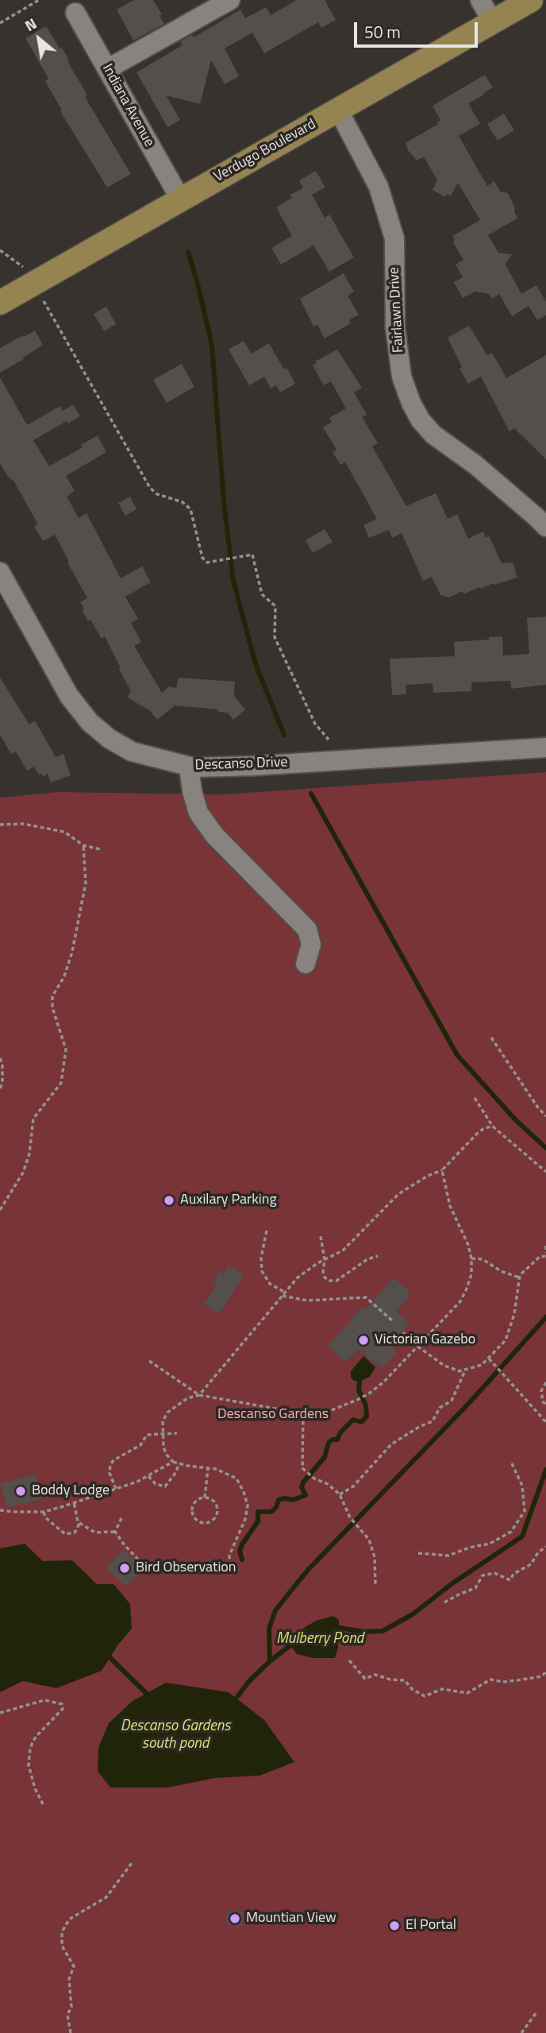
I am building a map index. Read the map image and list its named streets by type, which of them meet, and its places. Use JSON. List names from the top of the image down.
{
  "streets": {
    "main road": ["Verdugo Boulevard"],
    "street": ["Indiana Avenue", "Fairlawn Drive", "Descanso Drive"]
  },
  "crossings": [
    ["Indiana Avenue", "Verdugo Boulevard"],
    ["Verdugo Boulevard", "Fairlawn Drive"]
  ],
  "water": ["Mulberry Pond", "Descanso Gardens south pond"],
  "parks": ["Descanso Gardens"],
  "places": [
    "Auxilary Parking",
    "Victorian Gazebo",
    "Boddy Lodge",
    "Bird Observation",
    "Mountian View",
    "El Portal"
  ],
  "scale_bar": "50 m",
  "north": "top left"
}
